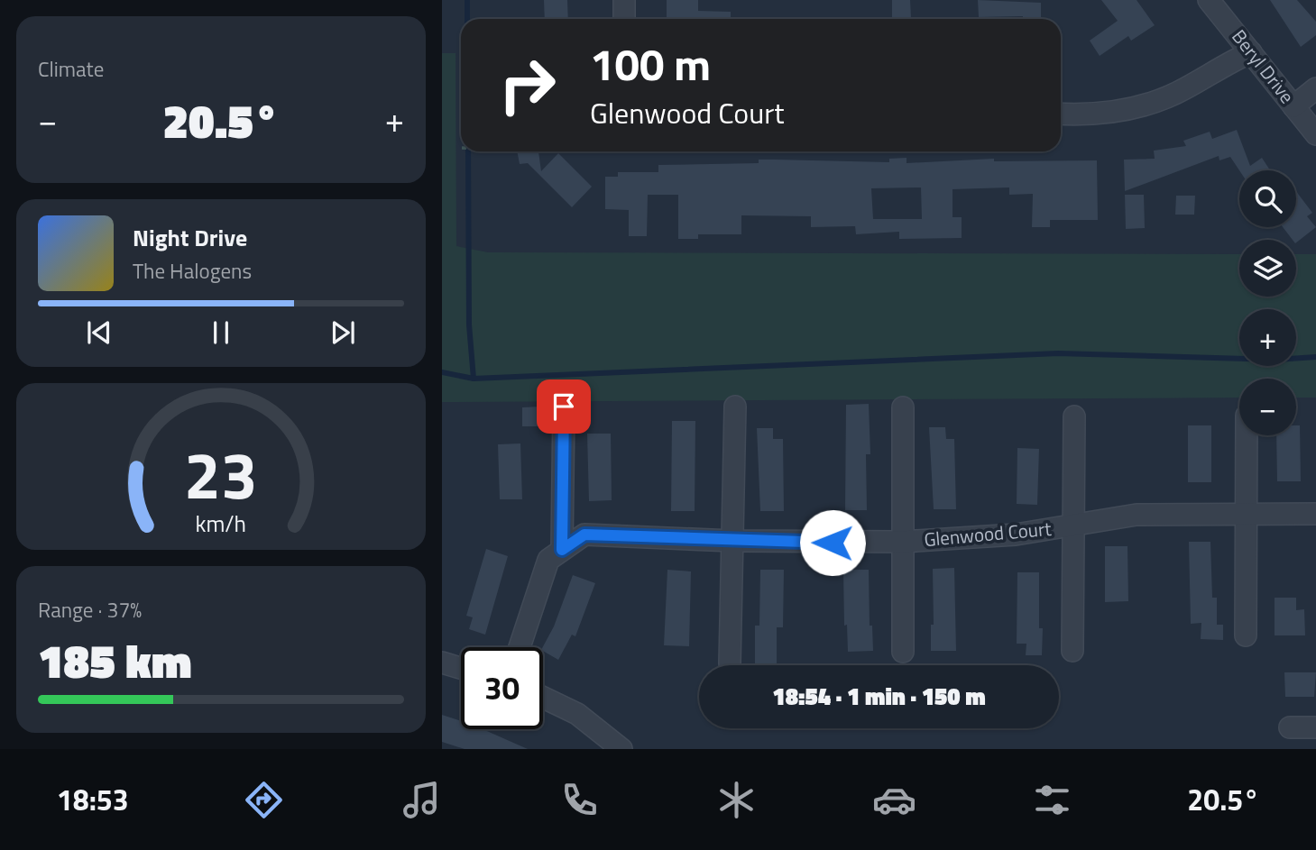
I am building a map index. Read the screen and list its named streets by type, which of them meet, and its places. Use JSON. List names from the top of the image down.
{
  "streets": {
    "street": ["Beryl Drive", "Glenwood Court"]
  },
  "page": {
    "tile": [
      "Climate",
      ["Range · 37%", "185 km"]
    ],
    "turn": ["100 m", "Glenwood Court"],
    "heat": ["−", "20.5°", "+"],
    "map_buttons": ["+", "−"],
    "song": ["Night Drive", "The Halogens"],
    "limit": "30",
    "trip": "18:54 · 1 min · 150 m",
    "tabs": ["18:53", "20.5°"],
    "gauge": ["23", "km/h"]
  }
}
